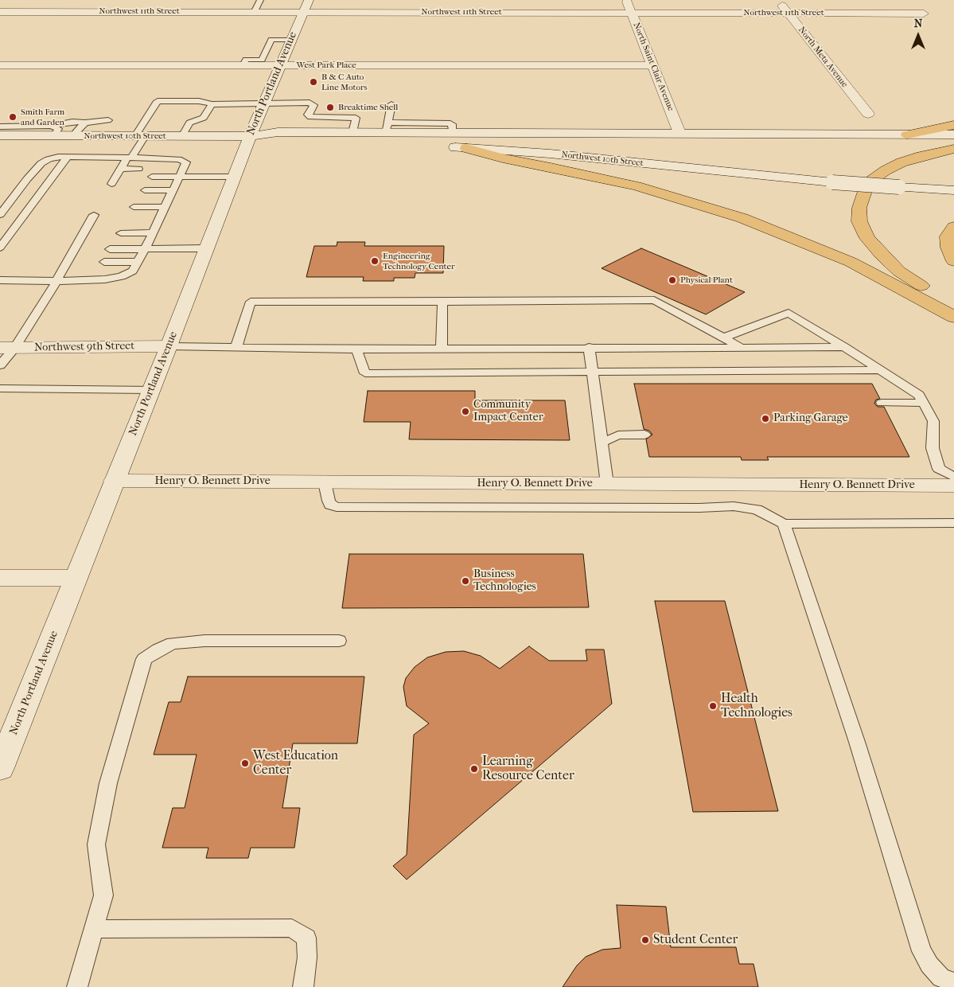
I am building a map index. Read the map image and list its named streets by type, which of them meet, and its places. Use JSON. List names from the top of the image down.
{
  "streets": {
    "street": [
      "Northwest 11th Street",
      "North Meta Avenue",
      "West Park Place",
      "North Saint Clair Avenue",
      "North Portland Avenue",
      "Northwest 10th Street",
      "Northwest 9th Street",
      "Henry O. Bennett Drive"
    ]
  },
  "crossings": [
    ["Northwest 11th Street", "North Meta Avenue"],
    ["Northwest 11th Street", "North Saint Clair Avenue"],
    ["Northwest 11th Street", "North Portland Avenue"],
    ["West Park Place", "North Saint Clair Avenue"],
    ["West Park Place", "North Portland Avenue"],
    ["North Saint Clair Avenue", "Northwest 10th Street"],
    ["North Portland Avenue", "Northwest 10th Street"],
    ["North Portland Avenue", "Northwest 9th Street"],
    ["North Portland Avenue", "Henry O. Bennett Drive"]
  ],
  "places": [
    "B & C Auto Line Motors",
    "Breaktime Shell",
    "Smith Farm and Garden",
    "Engineering Technology Center",
    "Physical Plant",
    "Community Impact Center",
    "Parking Garage",
    "Business Technologies",
    "Health Technologies",
    "West Education Center",
    "Learning Resource Center",
    "Student Center"
  ],
  "north": "top"
}
